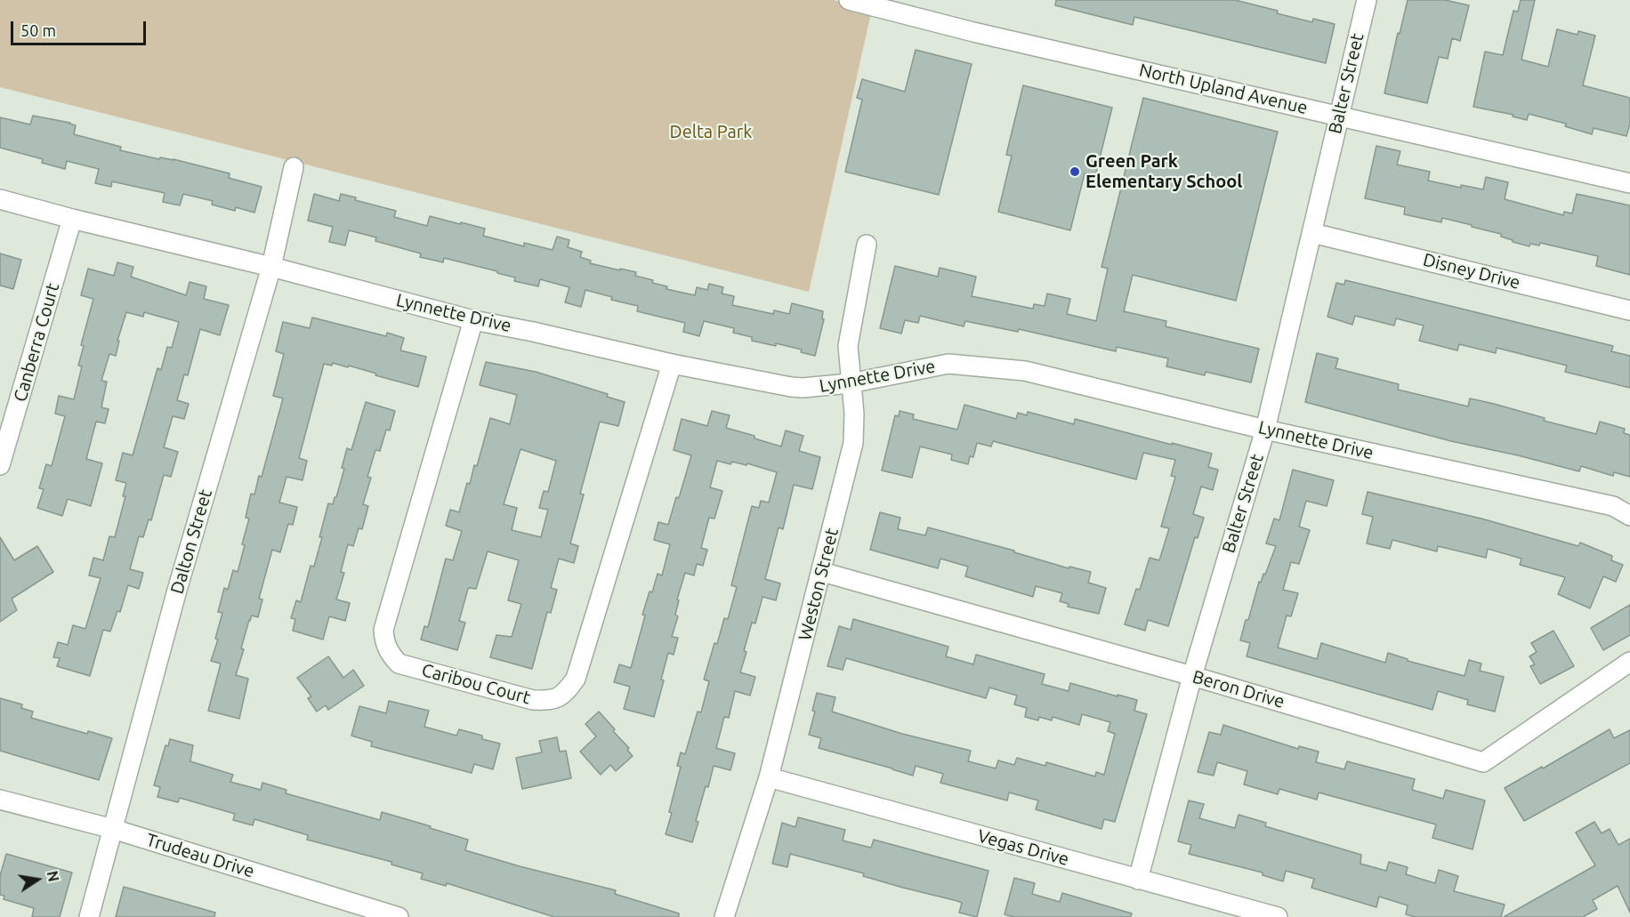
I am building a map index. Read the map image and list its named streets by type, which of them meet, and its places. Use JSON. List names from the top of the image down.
{
  "streets": {
    "street": [
      "Balter Street",
      "North Upland Avenue",
      "Disney Drive",
      "Lynnette Drive",
      "Canberra Court",
      "Dalton Street",
      "Weston Street",
      "Caribou Court",
      "Beron Drive",
      "Vegas Drive",
      "Trudeau Drive"
    ]
  },
  "crossings": [
    ["Balter Street", "North Upland Avenue"],
    ["Balter Street", "Disney Drive"],
    ["Balter Street", "Lynnette Drive"],
    ["Balter Street", "Beron Drive"],
    ["Balter Street", "Vegas Drive"],
    ["Lynnette Drive", "Canberra Court"],
    ["Lynnette Drive", "Dalton Street"],
    ["Lynnette Drive", "Weston Street"],
    ["Lynnette Drive", "Caribou Court"],
    ["Dalton Street", "Trudeau Drive"],
    ["Weston Street", "Beron Drive"],
    ["Weston Street", "Vegas Drive"]
  ],
  "parks": ["Delta Park"],
  "places": ["Green Park Elementary School"],
  "scale_bar": "50 m",
  "north": "right"
}
